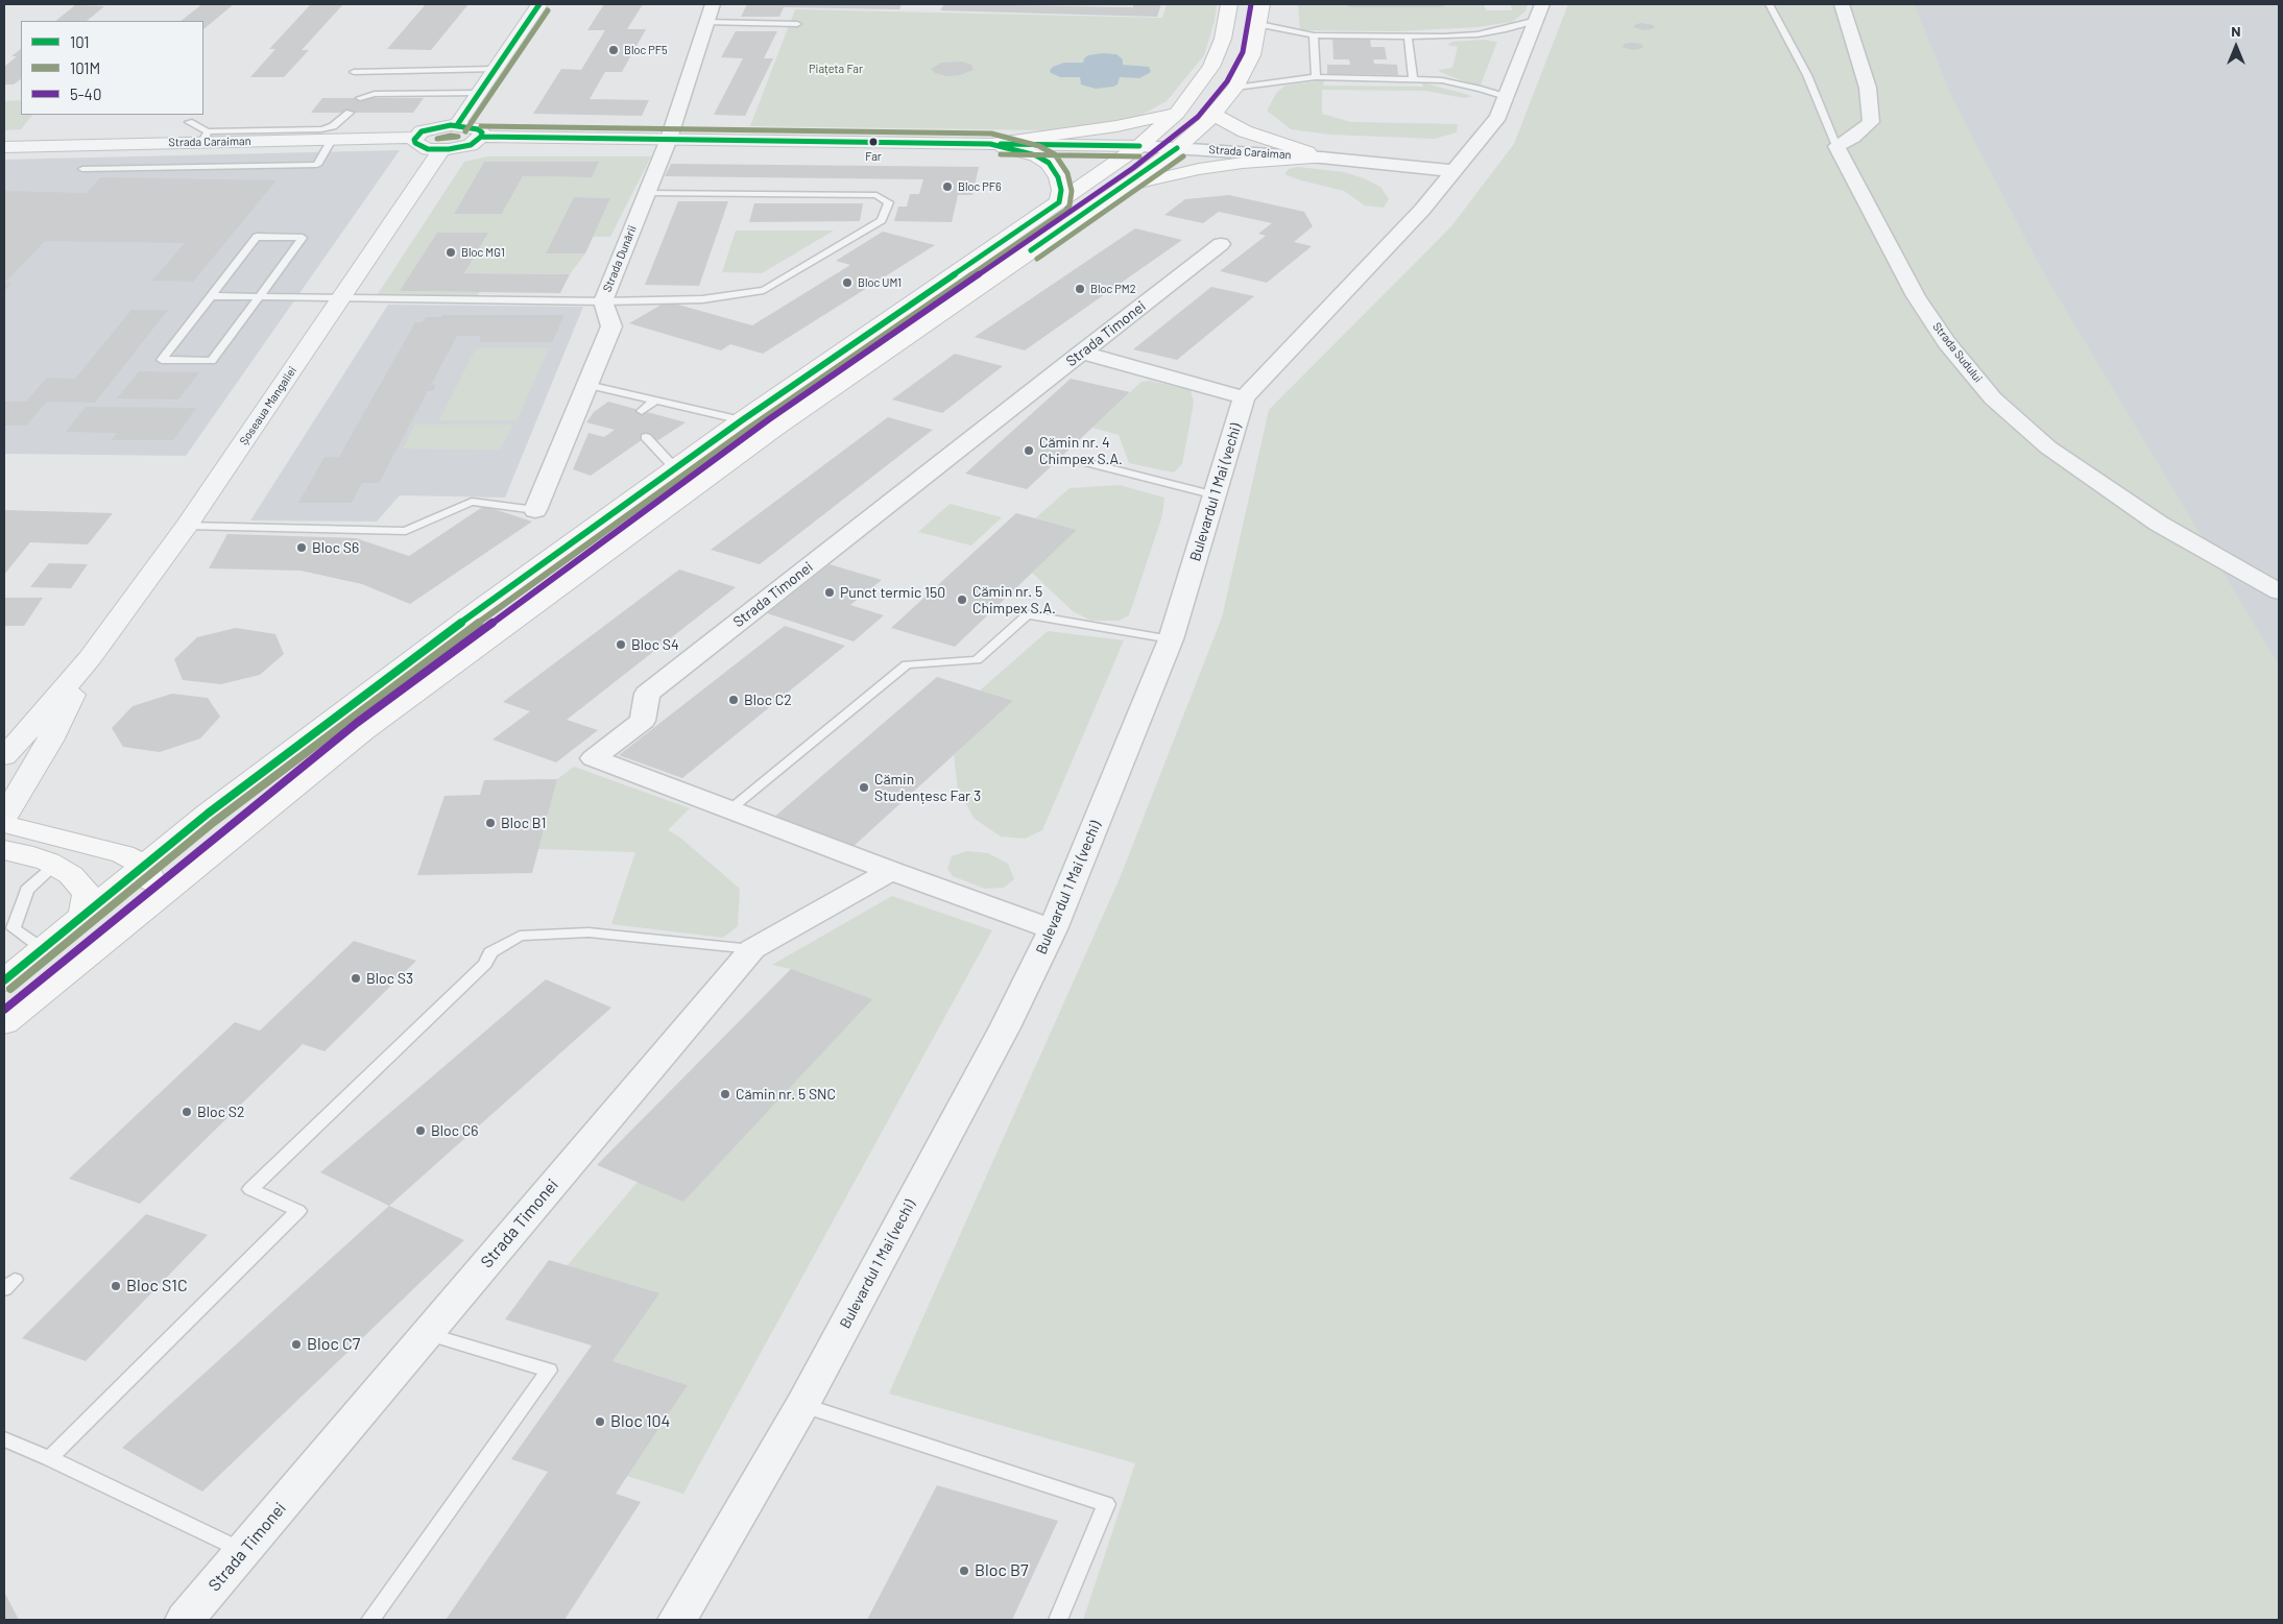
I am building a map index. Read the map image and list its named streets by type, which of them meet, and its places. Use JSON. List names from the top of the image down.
{
  "streets": {
    "street": [
      "Strada Caraiman",
      "Strada Dunării",
      "Strada Timonei",
      "Strada Sudului",
      "Șoseaua Mangaliei",
      "Bulevardul 1 Mai (vechi)"
    ]
  },
  "crossings": [
    ["Strada Caraiman", "Strada Dunării"],
    ["Strada Caraiman", "Bulevardul 1 Mai (vechi)"],
    ["Strada Timonei", "Bulevardul 1 Mai (vechi)"]
  ],
  "parks": ["Piațeta Far"],
  "places": [
    "Bloc PF5",
    "Far",
    "Bloc PF6",
    "Bloc MG1",
    "Bloc UM1",
    "Bloc PM2",
    "Cămin nr. 4 Chimpex S.A.",
    "Bloc S6",
    "Punct termic 150",
    "Cămin nr. 5 Chimpex S.A.",
    "Bloc S4",
    "Bloc C2",
    "Cămin Studențesc Far 3",
    "Bloc B1",
    "Bloc S3",
    "Cămin nr. 5 SNC",
    "Bloc S2",
    "Bloc C6",
    "Bloc S1C",
    "Bloc C7",
    "Bloc 104",
    "Bloc B7"
  ],
  "lines": ["transit line 101", "transit line 5-40", "transit line 101M"],
  "legend": ["101", "101M", "5-40"],
  "north": "top"
}
